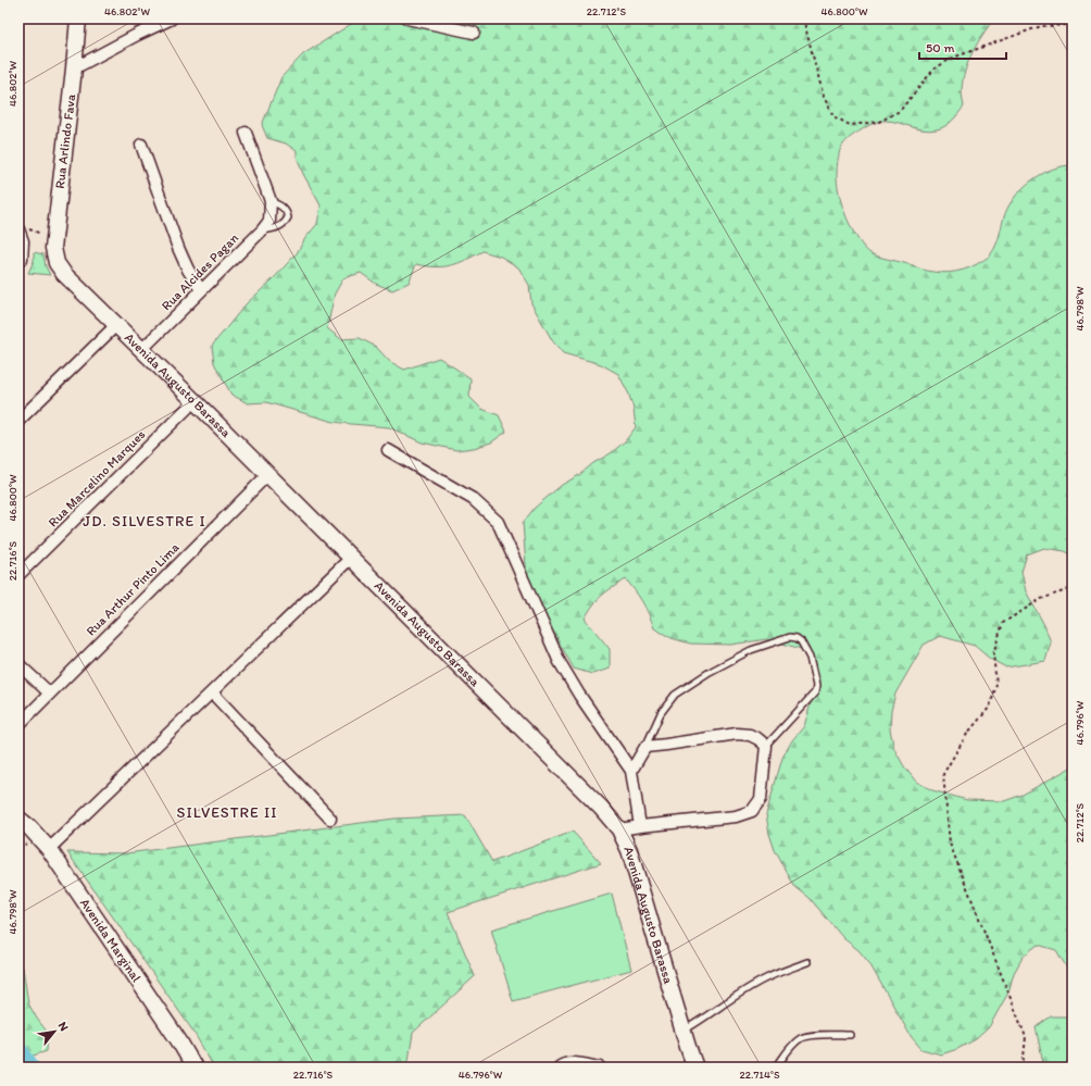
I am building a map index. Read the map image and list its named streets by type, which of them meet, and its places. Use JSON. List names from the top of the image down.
{
  "streets": {
    "street": [
      "Rua Arlindo Fava",
      "Rua Alcides Pagan",
      "Avenida Augusto Barassa",
      "Rua Marcelino Marques",
      "Rua Arthur Pinto Lima",
      "Avenida Marginal"
    ]
  },
  "crossings": [
    ["Rua Arlindo Fava", "Avenida Augusto Barassa"],
    ["Rua Alcides Pagan", "Avenida Augusto Barassa"],
    ["Avenida Augusto Barassa", "Rua Marcelino Marques"],
    ["Avenida Augusto Barassa", "Rua Arthur Pinto Lima"]
  ],
  "districts": ["JD. SILVESTRE I", "SILVESTRE II"],
  "scale_bar": "50 m",
  "north": "top right",
  "coordinates": [
    "46.802°W",
    "22.712°S",
    "46.800°W",
    "46.798°W",
    "22.716°S",
    "46.796°W",
    "22.714°S"
  ]
}
